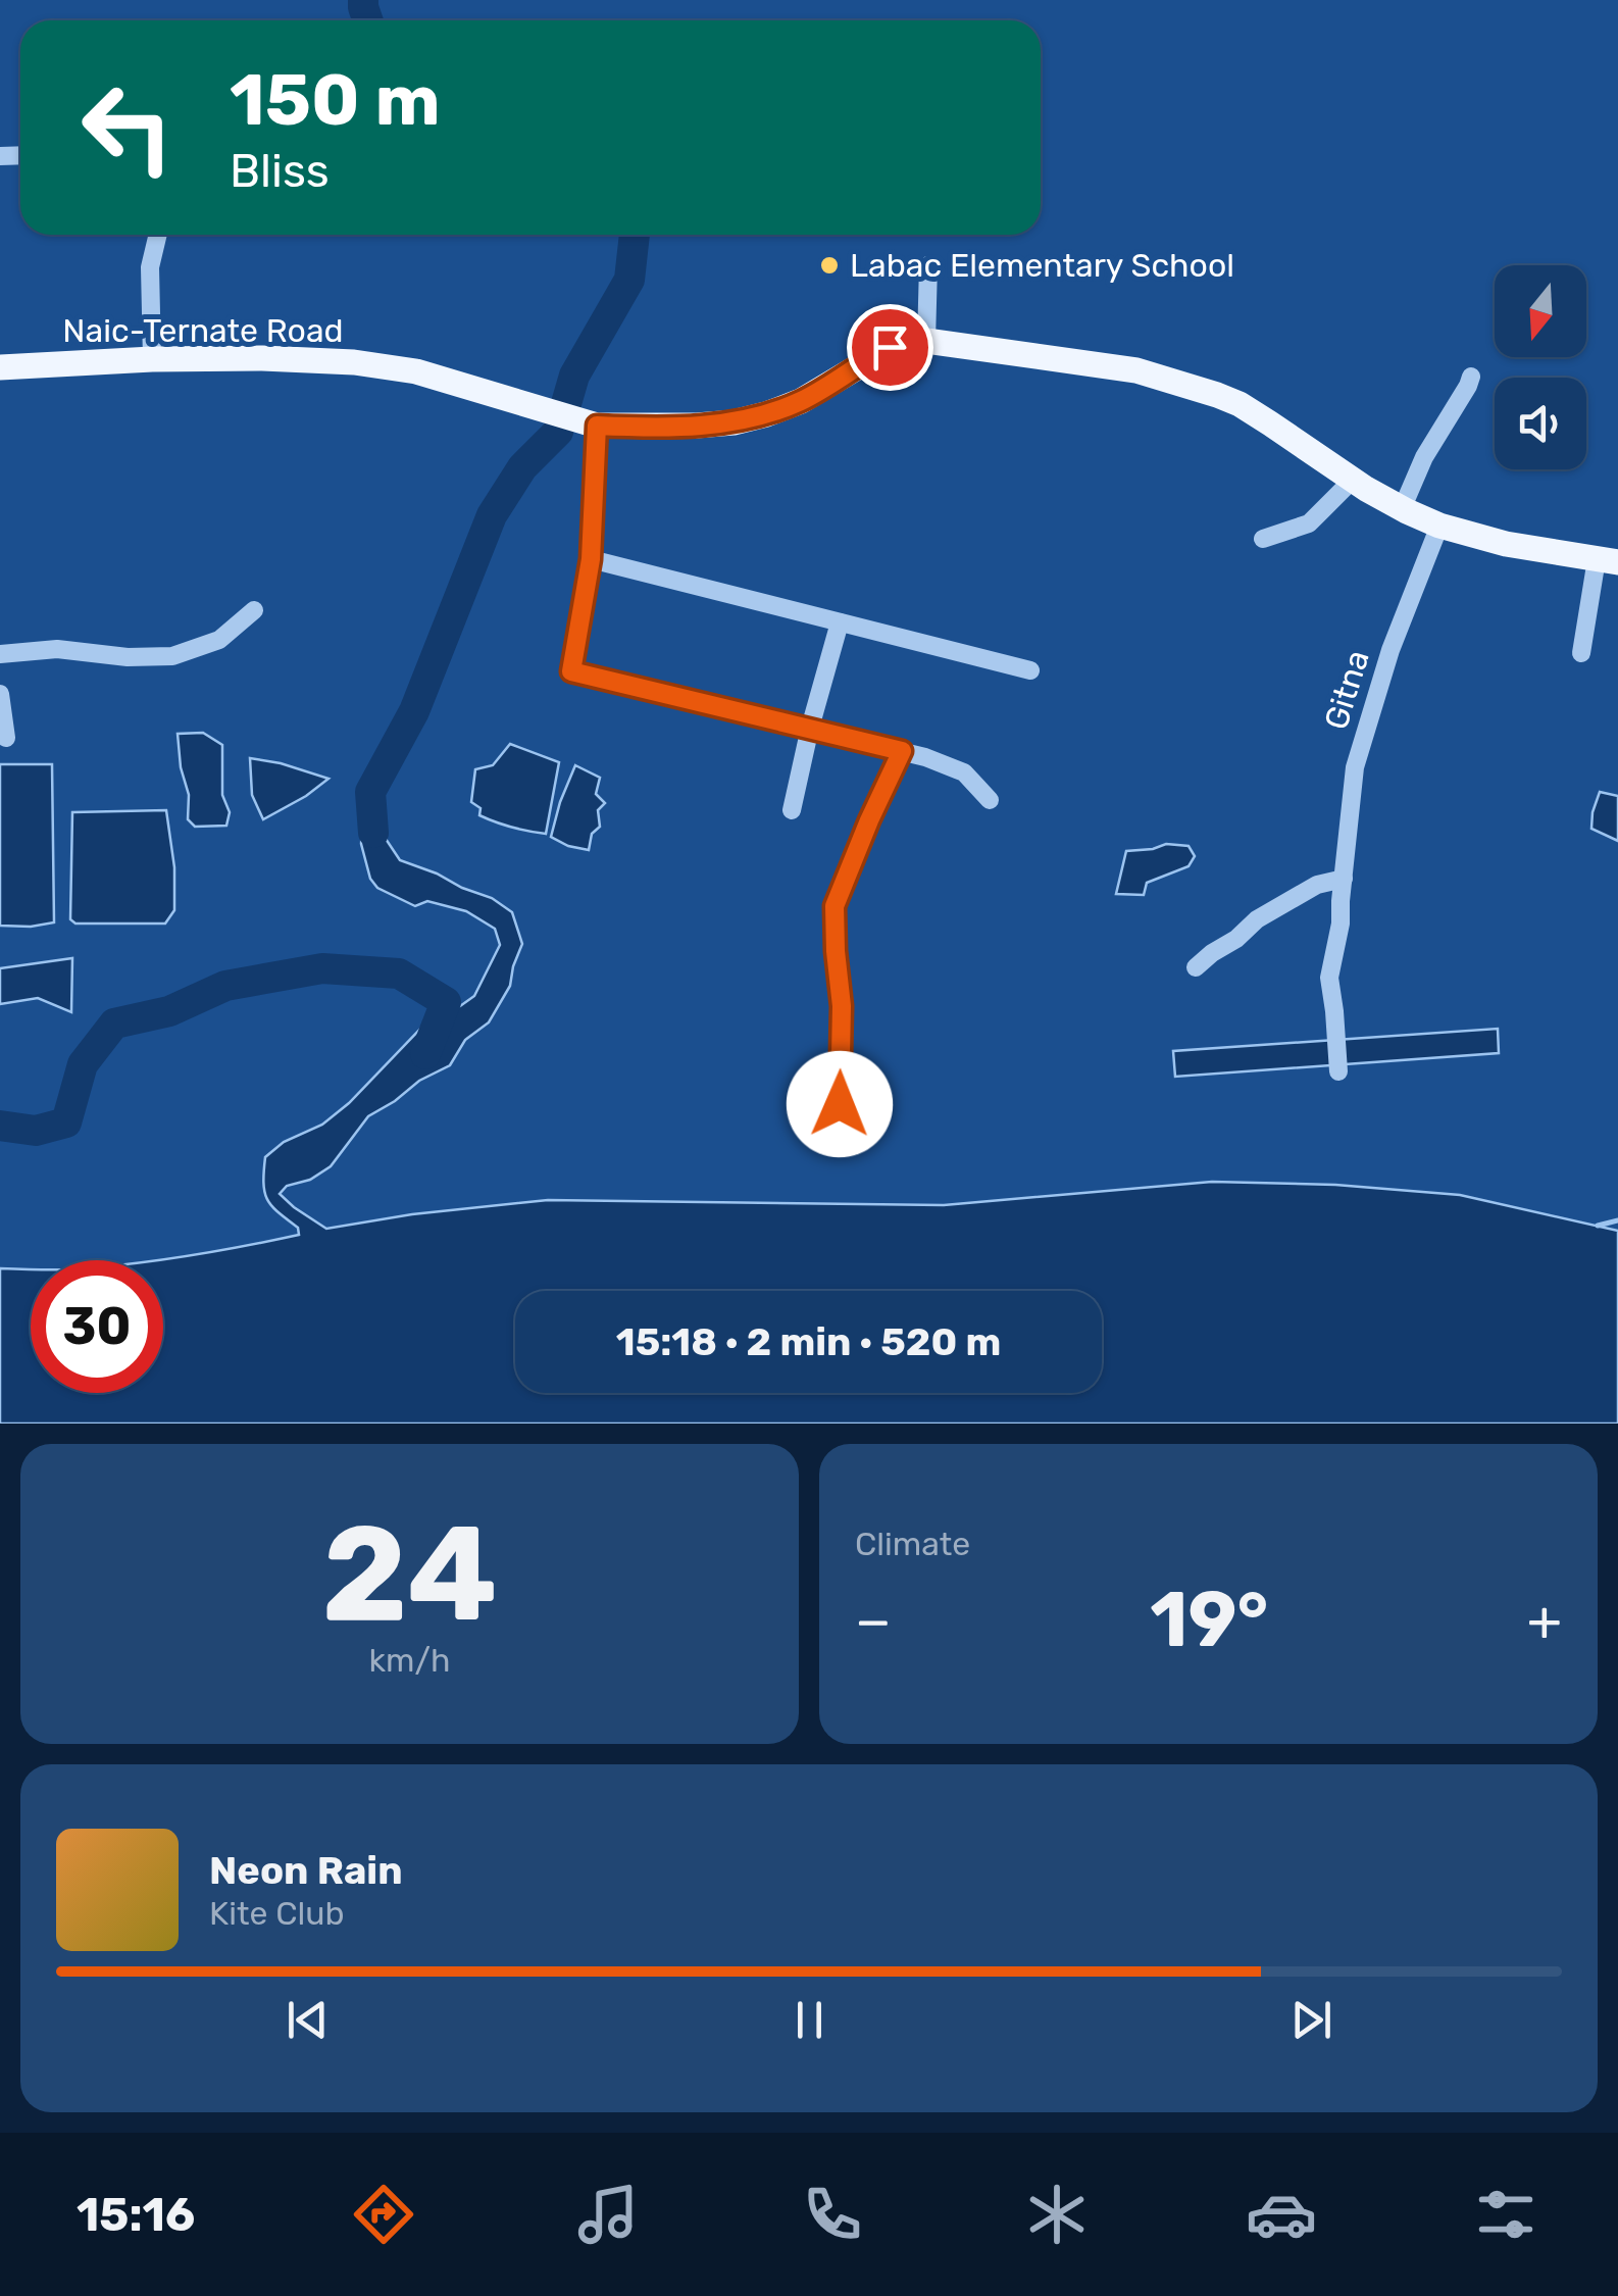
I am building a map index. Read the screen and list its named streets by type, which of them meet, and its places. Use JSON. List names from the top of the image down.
{
  "streets": {
    "main road": ["Naic-Ternate Road"],
    "street": ["Gitna"]
  },
  "crossings": [
    ["Naic-Ternate Road", "Gitna"]
  ],
  "places": ["Labac Elementary School"],
  "north": "bottom",
  "page": {
    "turn": ["150 m", "Bliss"],
    "limit": "30",
    "trip": "15:18 · 2 min · 520 m",
    "tile": [
      ["24", "km/h"],
      "Climate"
    ],
    "heat": ["−", "19°", "+"],
    "song": ["Neon Rain", "Kite Club"],
    "tabs": "15:16"
  }
}
